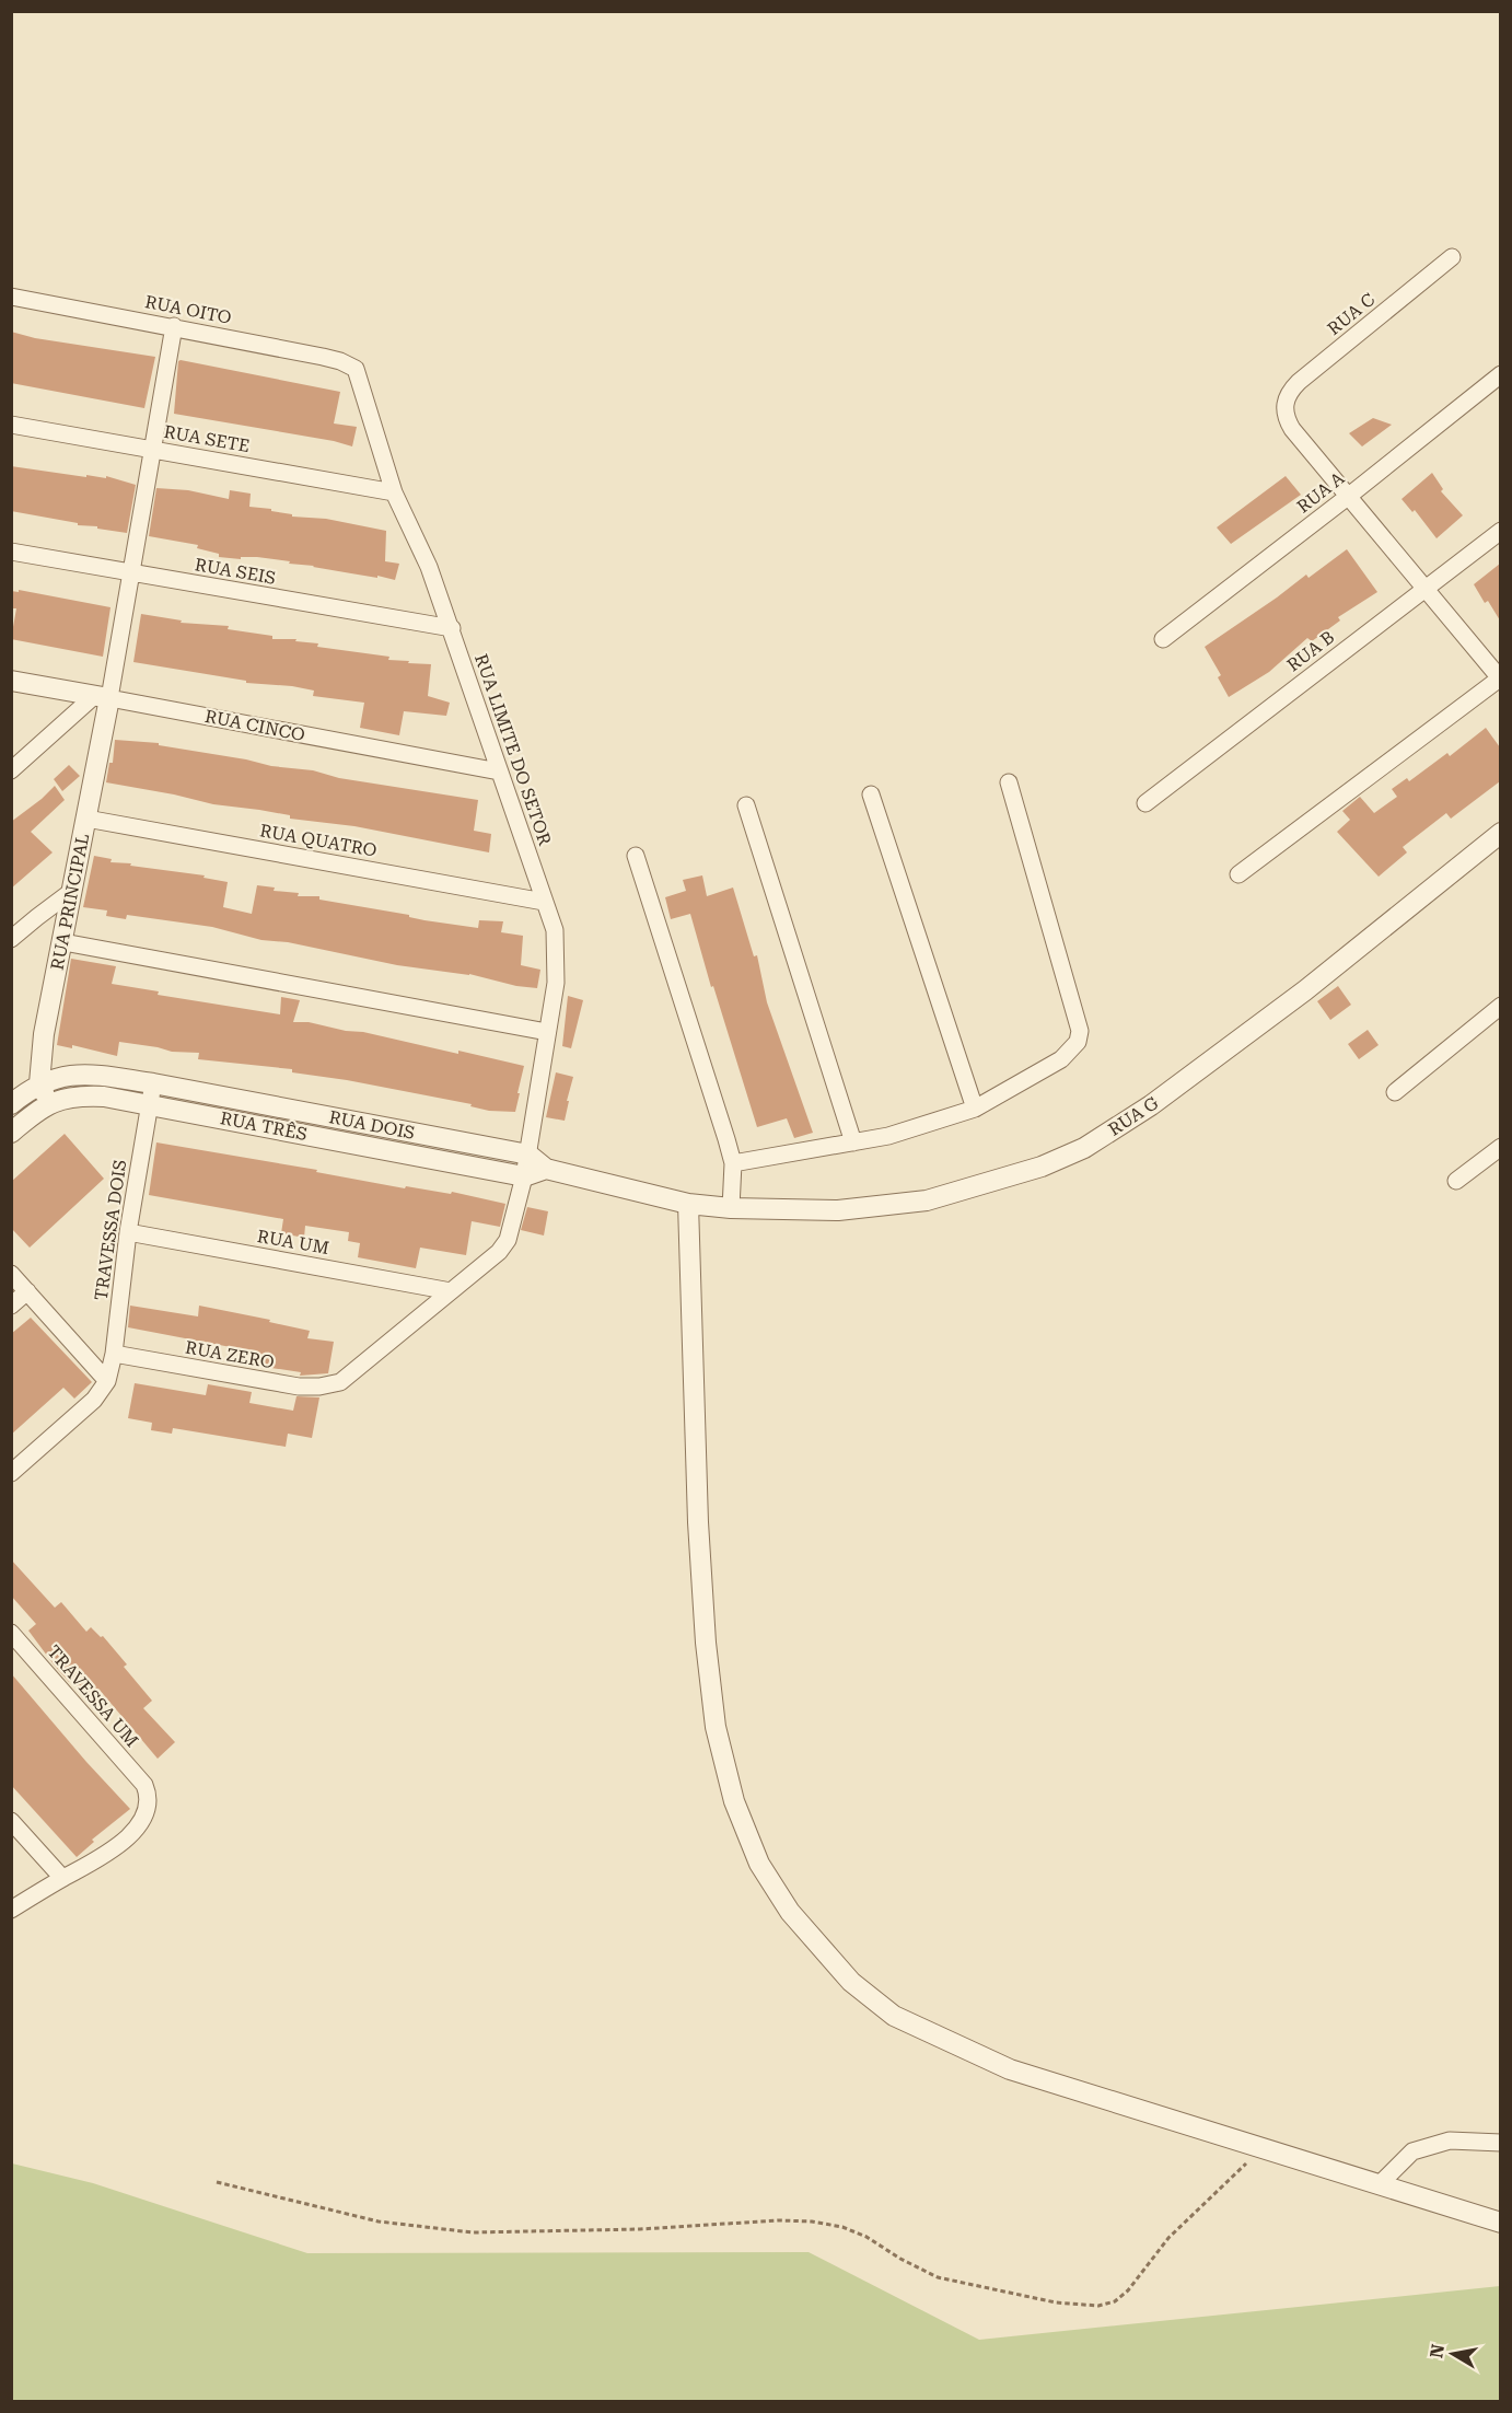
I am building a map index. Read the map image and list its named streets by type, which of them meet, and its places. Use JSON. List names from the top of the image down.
{
  "streets": {
    "street": [
      "RUA OITO",
      "RUA C",
      "RUA SETE",
      "RUA A",
      "RUA SEIS",
      "RUA B",
      "RUA CINCO",
      "RUA LIMITE DO SETOR",
      "RUA QUATRO",
      "RUA PRINCIPAL",
      "RUA G",
      "RUA DOIS",
      "RUA TRÊS",
      "TRAVESSA DOIS",
      "RUA UM",
      "RUA ZERO",
      "TRAVESSA UM"
    ]
  },
  "crossings": [
    ["RUA OITO", "RUA LIMITE DO SETOR"],
    ["RUA C", "RUA A"],
    ["RUA SETE", "RUA LIMITE DO SETOR"],
    ["RUA SEIS", "RUA LIMITE DO SETOR"],
    ["RUA CINCO", "RUA LIMITE DO SETOR"],
    ["RUA CINCO", "RUA PRINCIPAL"],
    ["RUA LIMITE DO SETOR", "RUA QUATRO"],
    ["RUA LIMITE DO SETOR", "RUA DOIS"],
    ["RUA LIMITE DO SETOR", "RUA TRÊS"],
    ["RUA QUATRO", "RUA PRINCIPAL"],
    ["RUA PRINCIPAL", "RUA DOIS"],
    ["RUA G", "RUA DOIS"],
    ["RUA DOIS", "TRAVESSA DOIS"],
    ["RUA TRÊS", "TRAVESSA DOIS"],
    ["TRAVESSA DOIS", "RUA UM"],
    ["TRAVESSA DOIS", "RUA ZERO"],
    ["RUA UM", "RUA ZERO"]
  ],
  "north": "left"
}
